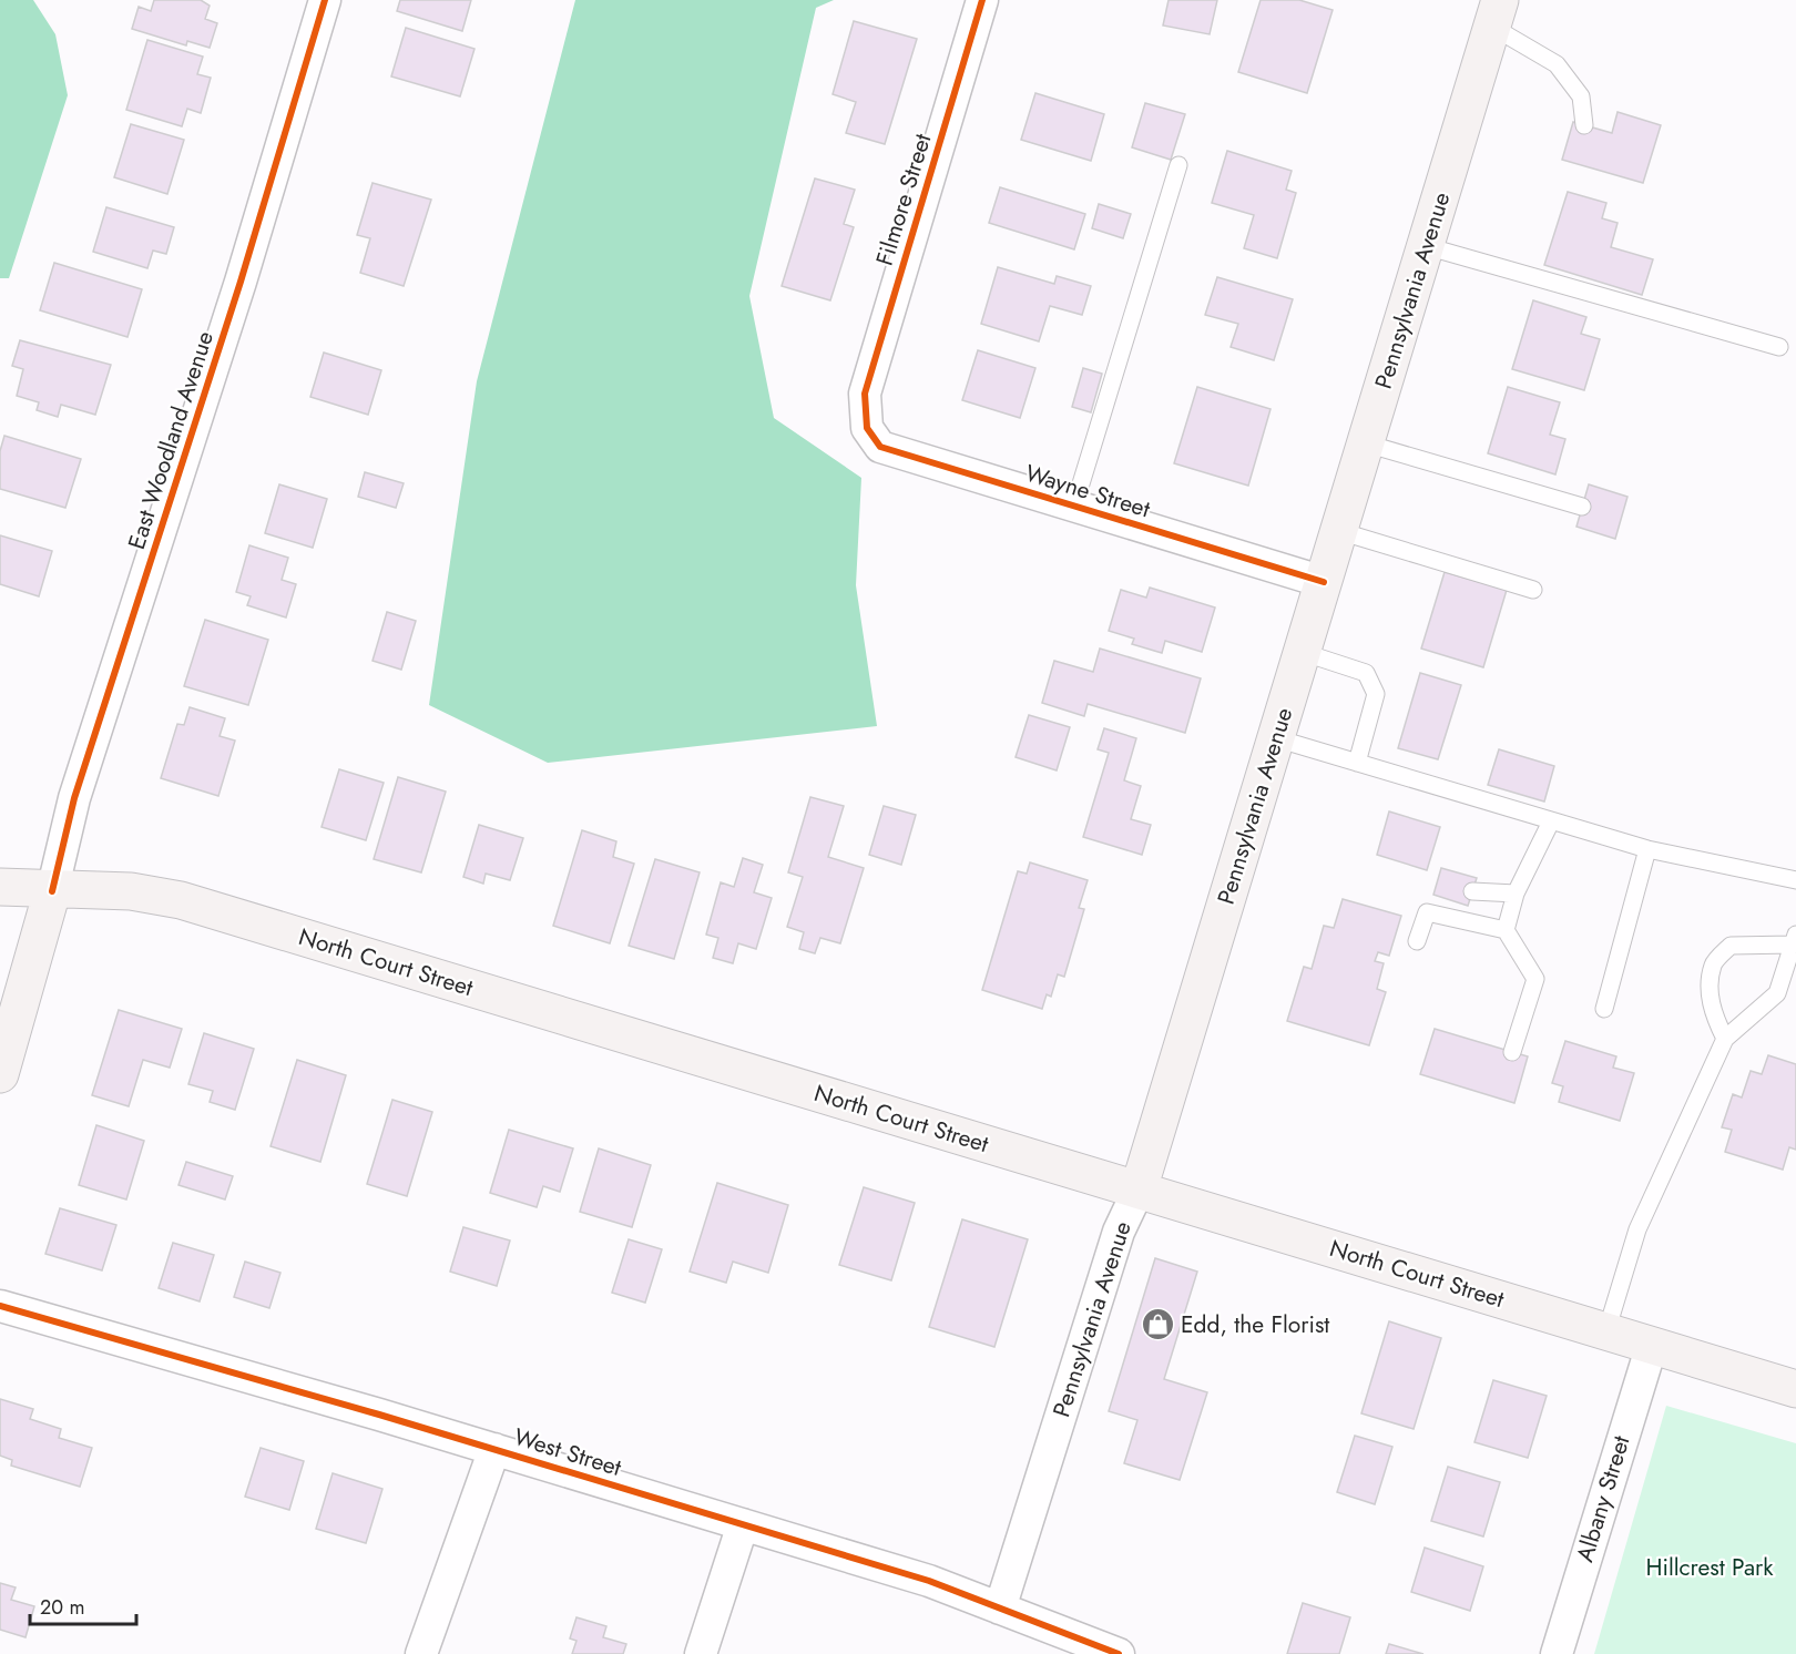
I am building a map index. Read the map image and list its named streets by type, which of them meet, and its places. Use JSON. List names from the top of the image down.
{
  "streets": {
    "main road": ["Pennsylvania Avenue", "North Court Street"],
    "street": [
      "Filmore Street",
      "East Woodland Avenue",
      "Wayne Street",
      "West Street",
      "Albany Street"
    ]
  },
  "crossings": [
    ["Filmore Street", "Wayne Street"],
    ["Pennsylvania Avenue", "Wayne Street"],
    ["Pennsylvania Avenue", "North Court Street"],
    ["Pennsylvania Avenue", "West Street"],
    ["East Woodland Avenue", "North Court Street"],
    ["North Court Street", "Albany Street"]
  ],
  "parks": ["Hillcrest Park"],
  "places": {
    "shop": ["Edd, the Florist"]
  },
  "scale_bar": "20 m"
}
